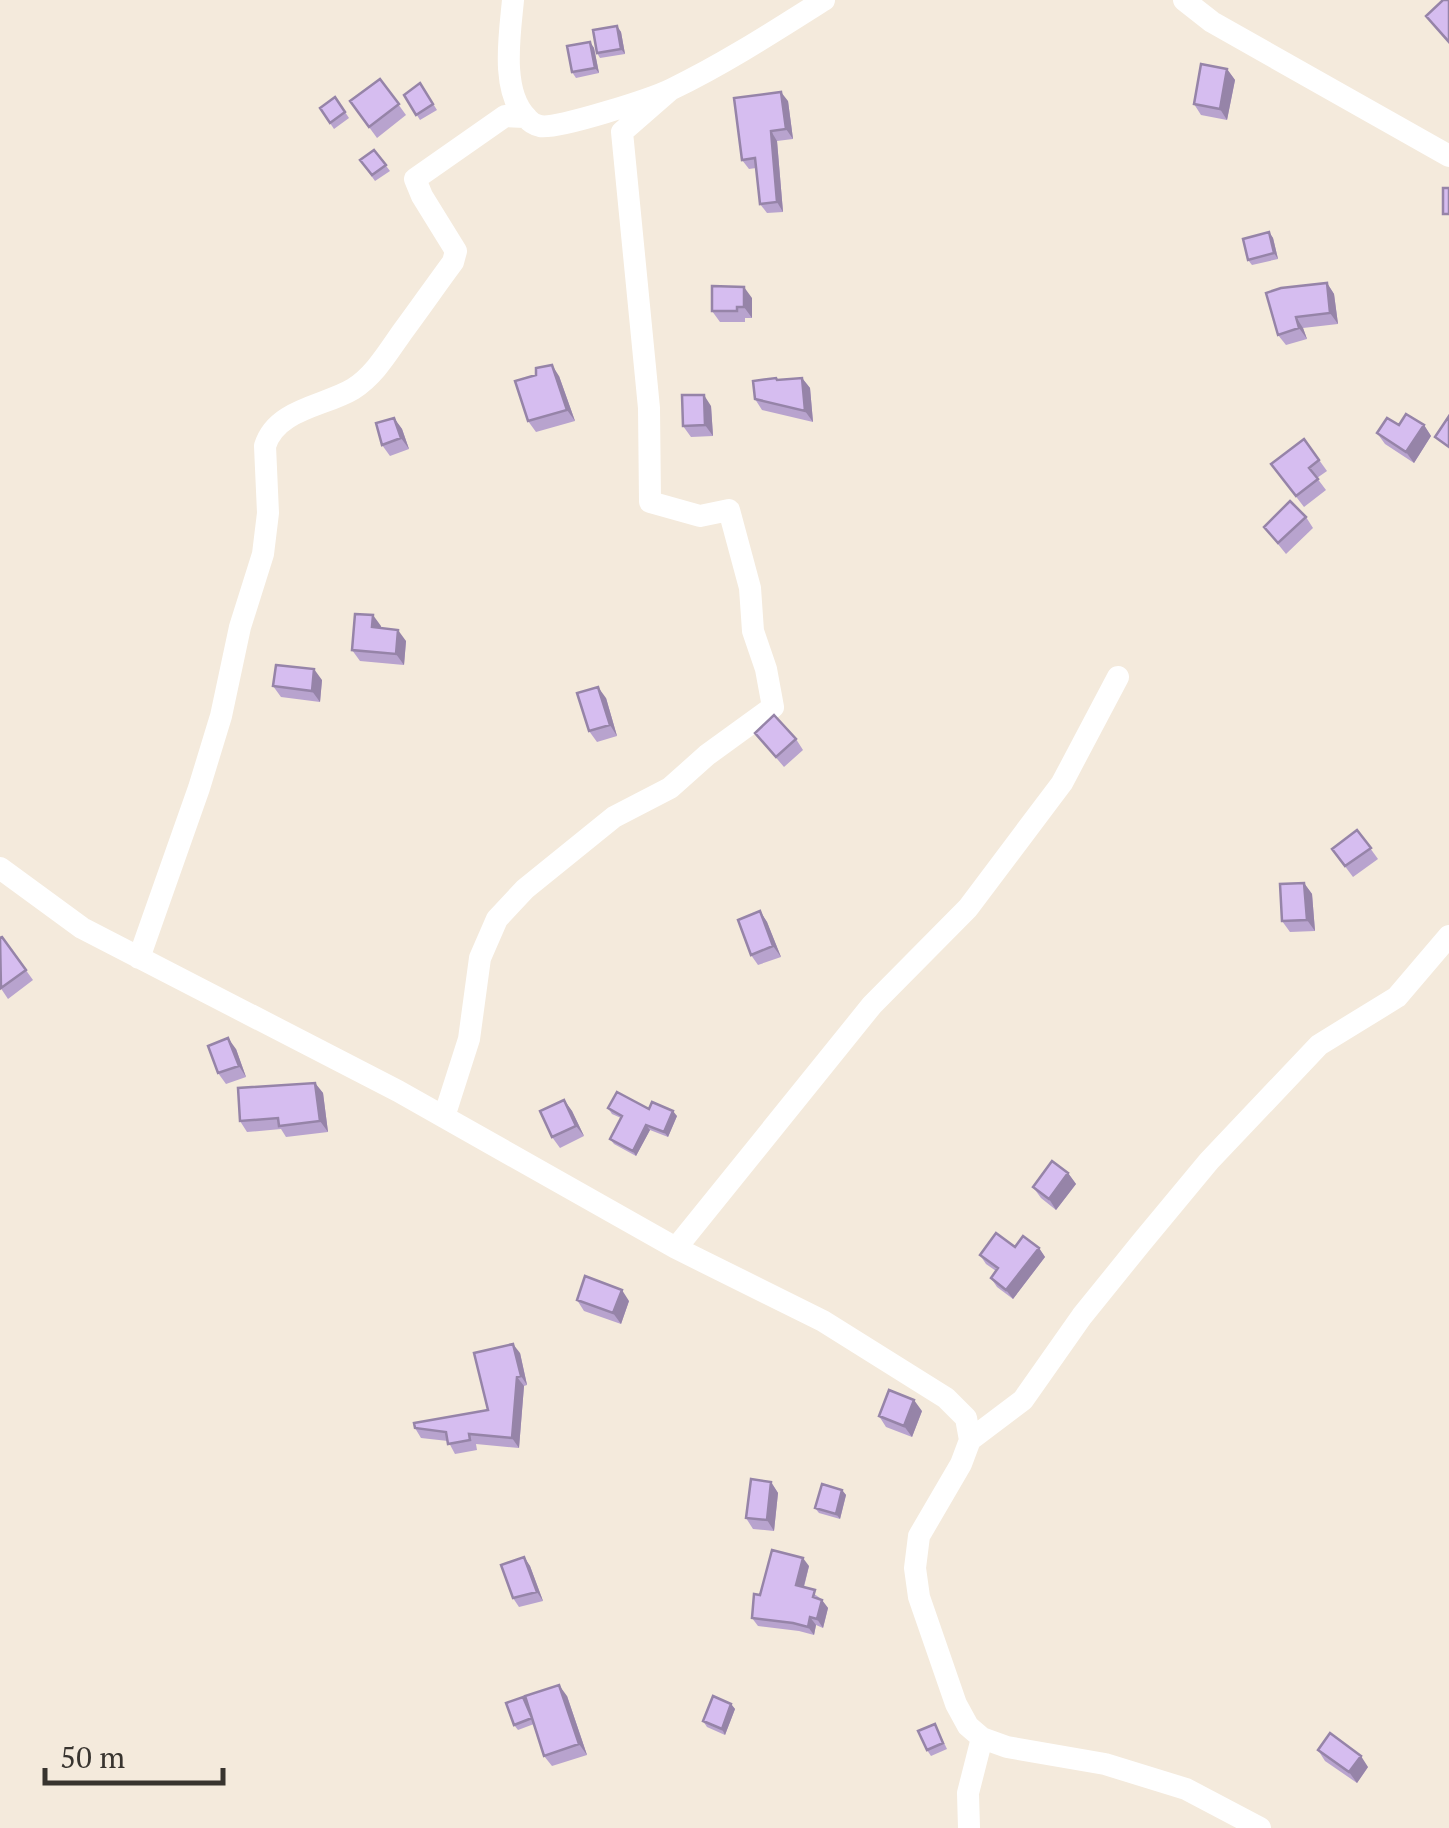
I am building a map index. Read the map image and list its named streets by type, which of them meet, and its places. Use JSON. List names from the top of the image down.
{
  "scale_bar": "50 m"
}
